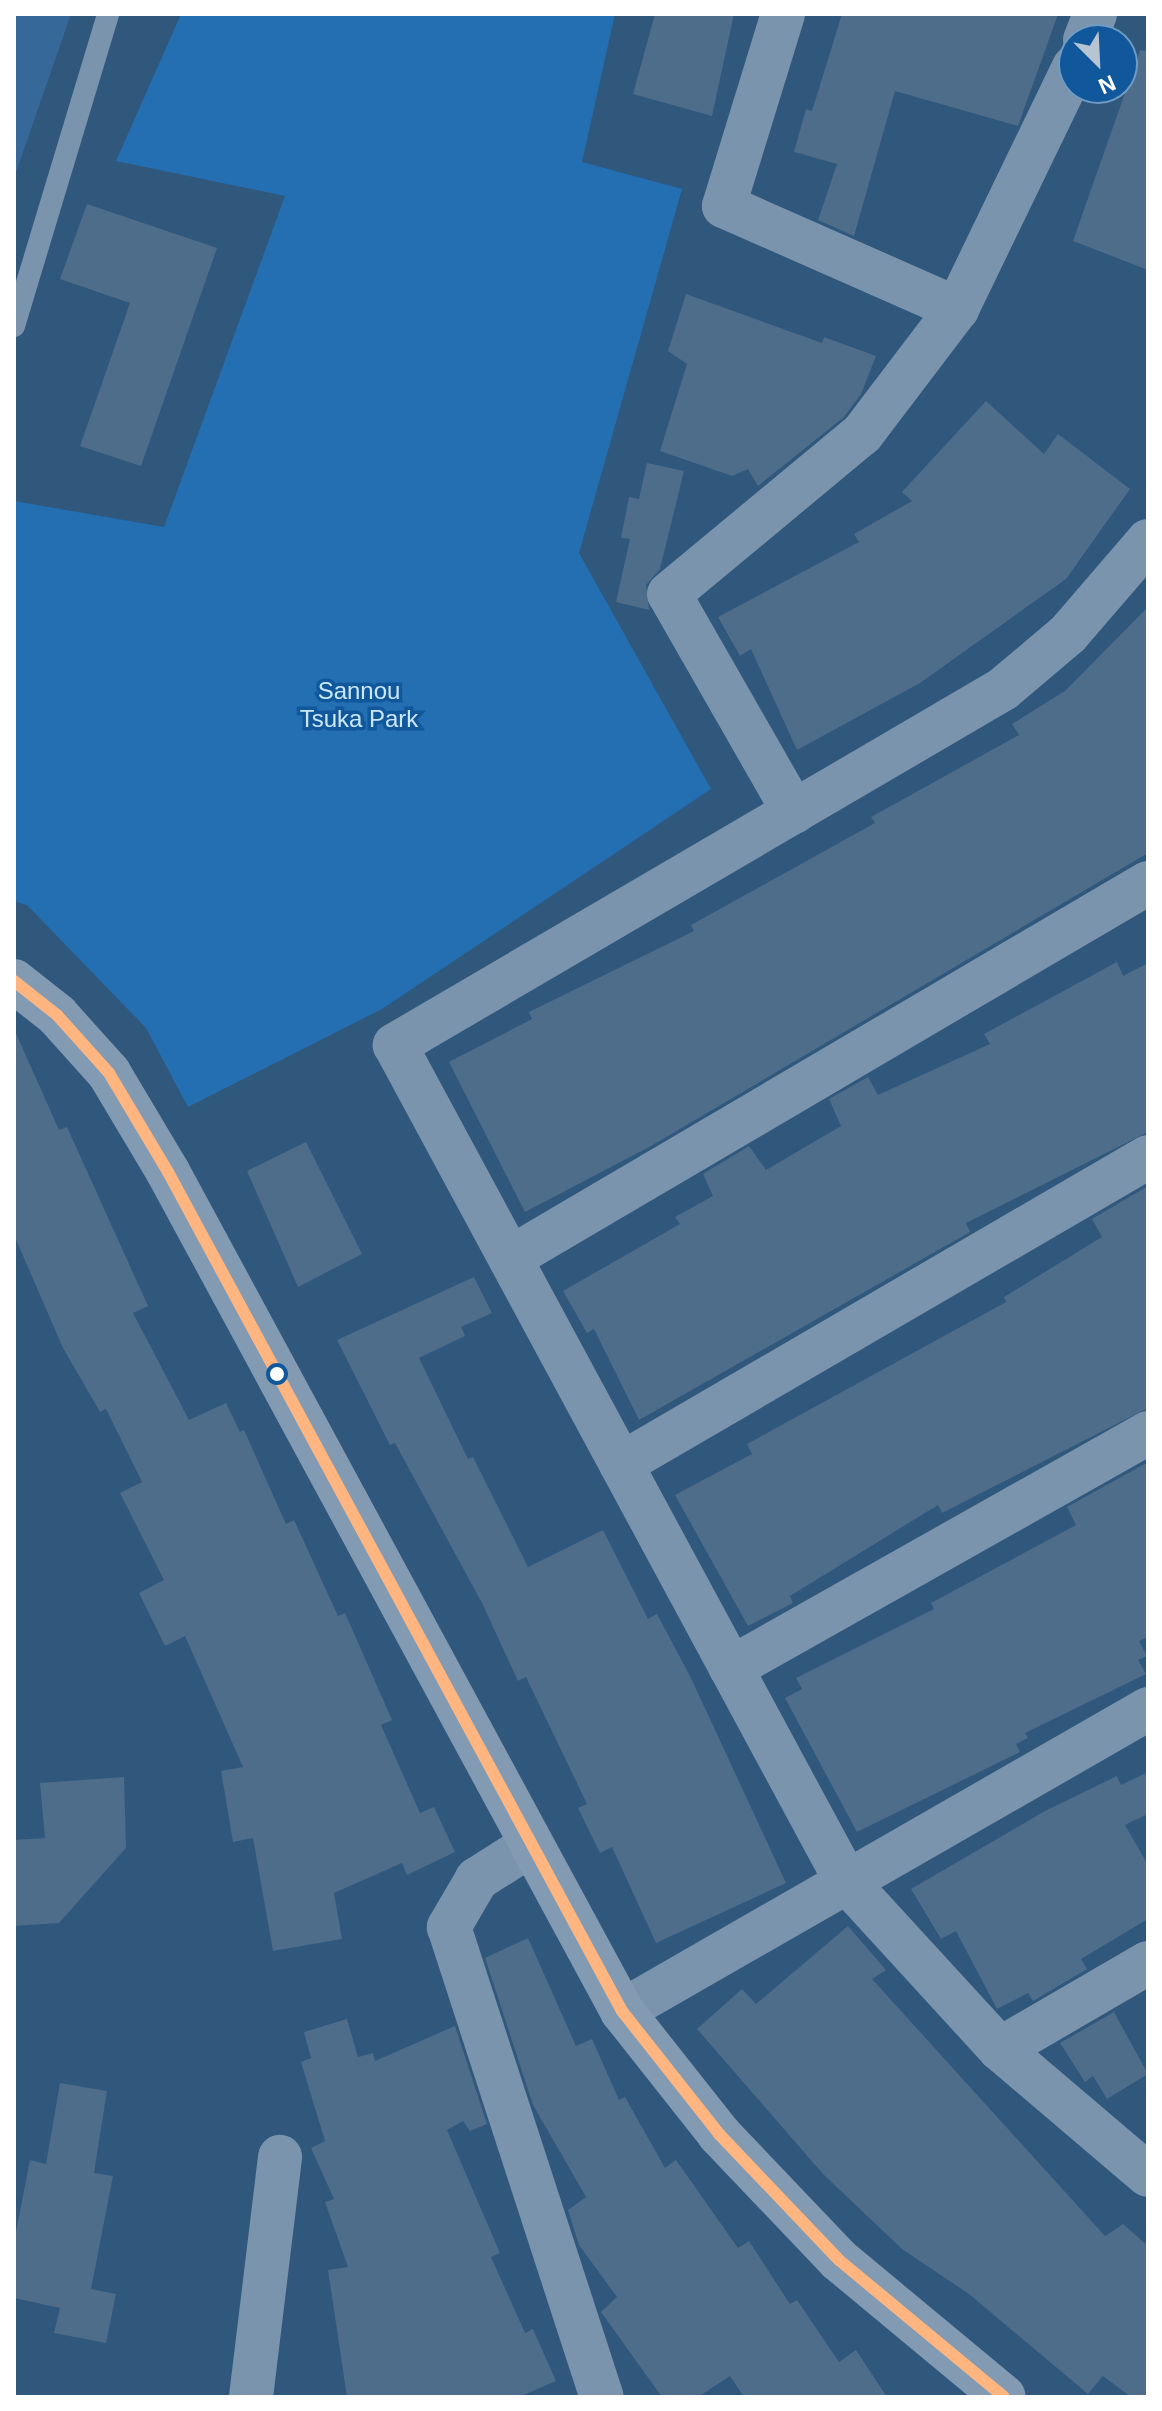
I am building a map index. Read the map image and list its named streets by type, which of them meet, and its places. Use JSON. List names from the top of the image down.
{
  "parks": ["Sannou Tsuka Park"],
  "north": "bottom right"
}
